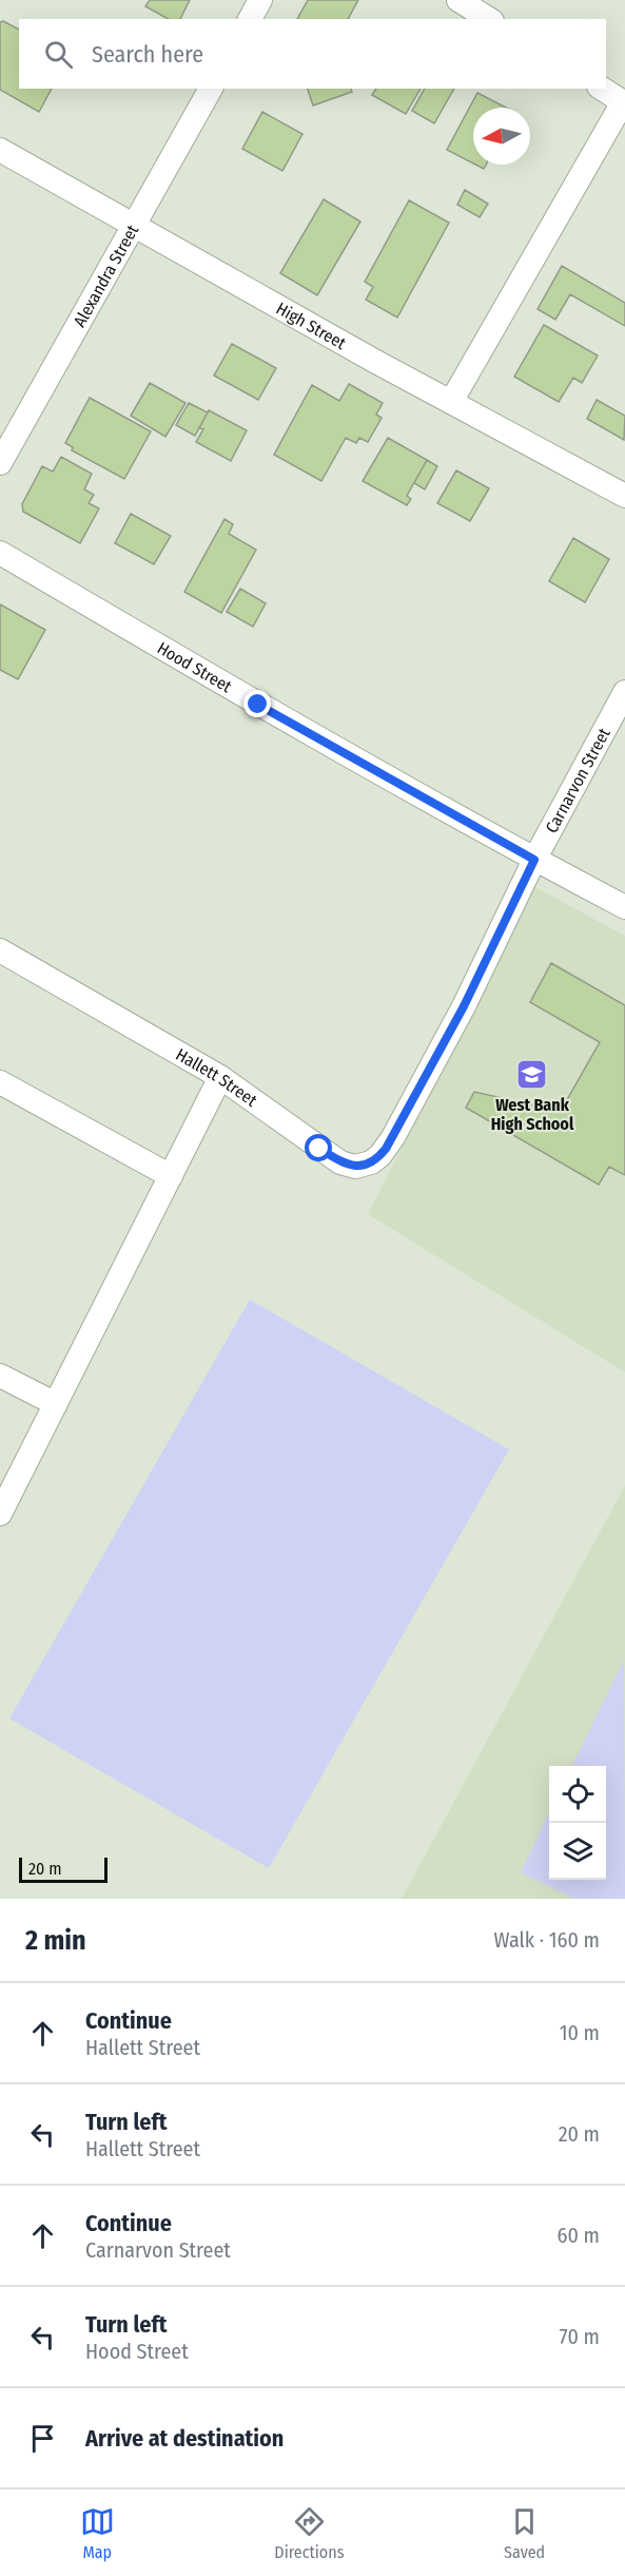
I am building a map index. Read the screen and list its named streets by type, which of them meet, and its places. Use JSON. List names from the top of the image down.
{
  "streets": {
    "street": [
      "Alexandra Street",
      "High Street",
      "Hood Street",
      "Carnarvon Street",
      "Hallett Street"
    ]
  },
  "crossings": [
    ["Alexandra Street", "High Street"],
    ["Hood Street", "Carnarvon Street"],
    ["Carnarvon Street", "Hallett Street"]
  ],
  "places": {
    "school or university": ["West Bank High School"]
  },
  "scale_bar": "20 m",
  "north": "left",
  "page": {
    "search": "Search here",
    "scale": "20 m",
    "heading": ["2 min", "Walk · 160 m"],
    "list": [
      ["Continue", "Hallett Street", "10 m"],
      ["Turn left", "Hallett Street", "20 m"],
      ["Continue", "Carnarvon Street", "60 m"],
      ["Turn left", "Hood Street", "70 m"],
      "Arrive at destination"
    ],
    "nav": ["Map", "Directions", "Saved"]
  }
}
